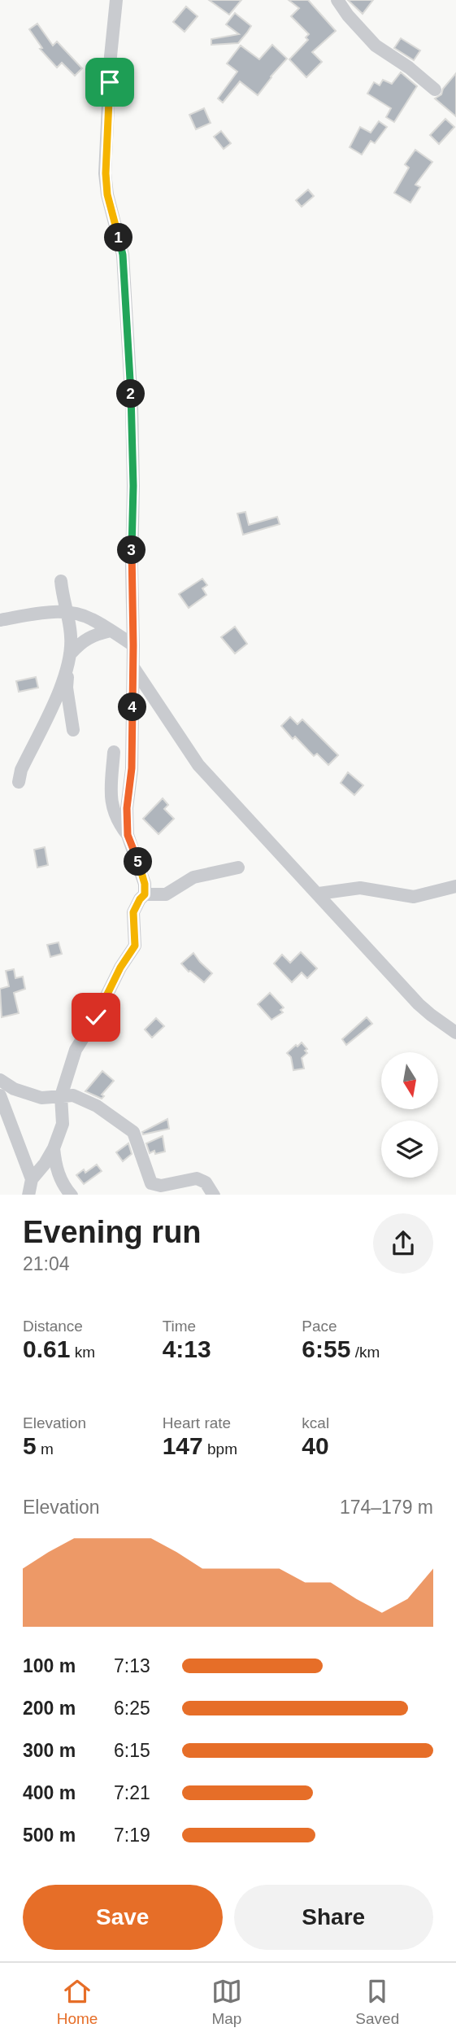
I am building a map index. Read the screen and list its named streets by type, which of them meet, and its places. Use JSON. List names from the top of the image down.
{
  "north": "bottom",
  "page": {
    "pins": [
      "1",
      "2",
      "3",
      "4",
      "5"
    ],
    "heading": ["Evening run", "21:04"],
    "stats": [
      ["Distance", "0.61 km"],
      ["Time", "4:13"],
      ["Pace", "6:55 /km"],
      ["Elevation", "5 m"],
      ["Heart rate", "147 bpm"],
      ["kcal", "40"]
    ],
    "chart": ["Elevation", "174–179 m"],
    "list": [
      {
        "name": "100 m",
        "note": "7:13"
      },
      {
        "name": "200 m",
        "note": "6:25"
      },
      {
        "name": "300 m",
        "note": "6:15"
      },
      {
        "name": "400 m",
        "note": "7:21"
      },
      {
        "name": "500 m",
        "note": "7:19"
      }
    ],
    "buttons": ["Save", "Share"],
    "tabs": ["Home", "Map", "Saved"]
  }
}
